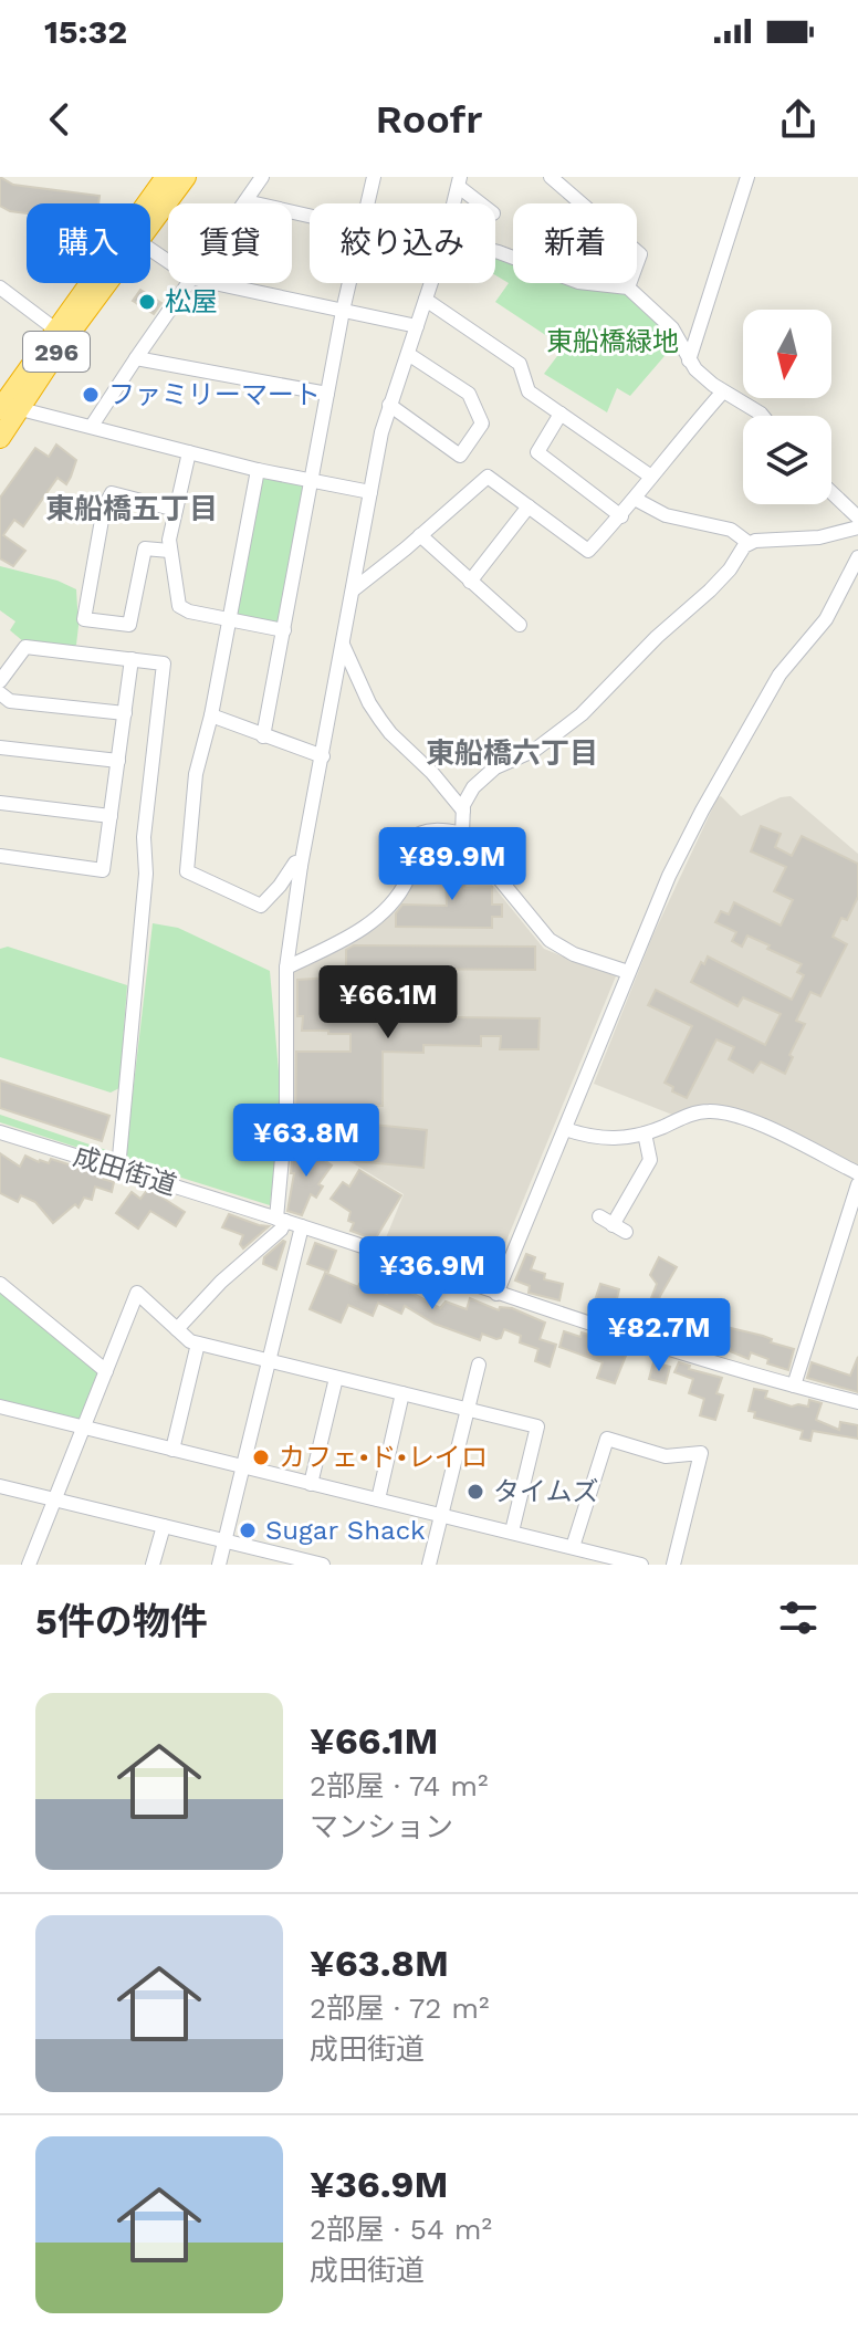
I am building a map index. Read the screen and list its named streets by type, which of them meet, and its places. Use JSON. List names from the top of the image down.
{
  "streets": {
    "highway": ["296"],
    "street": ["成田街道"]
  },
  "districts": ["東船橋五丁目", "東船橋六丁目"],
  "parks": ["東船橋緑地"],
  "places": [
    "松屋",
    "ファミリーマート",
    "カフェ•ド•レイロ",
    "タイムズ",
    "Sugar Shack"
  ],
  "north": "bottom",
  "page": {
    "status": "15:32",
    "header": "Roofr",
    "chip": [
      "購入",
      "賃貸",
      "絞り込み",
      "新着"
    ],
    "price": [
      "¥89.9M",
      "¥66.1M",
      "¥63.8M",
      "¥36.9M",
      "¥82.7M"
    ],
    "heading": "5件の物件",
    "list": [
      {
        "name": "¥66.1M",
        "note": "2部屋 · 74 m² · マンション"
      },
      {
        "name": "¥63.8M",
        "note": "2部屋 · 72 m² · 成田街道"
      },
      {
        "name": "¥36.9M",
        "note": "2部屋 · 54 m² · 成田街道"
      }
    ]
  }
}
